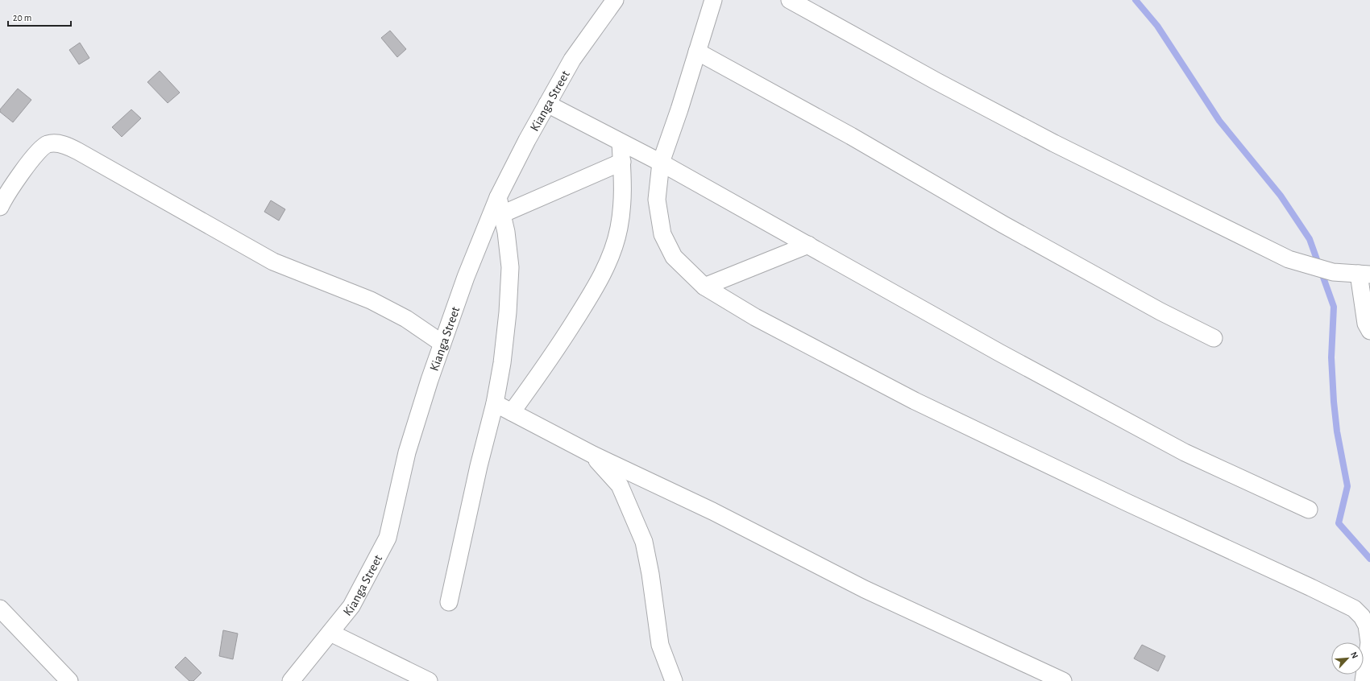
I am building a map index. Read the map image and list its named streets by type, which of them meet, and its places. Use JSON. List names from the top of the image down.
{
  "streets": {
    "street": ["Kianga Street"]
  },
  "scale_bar": "20 m",
  "north": "top right"
}
